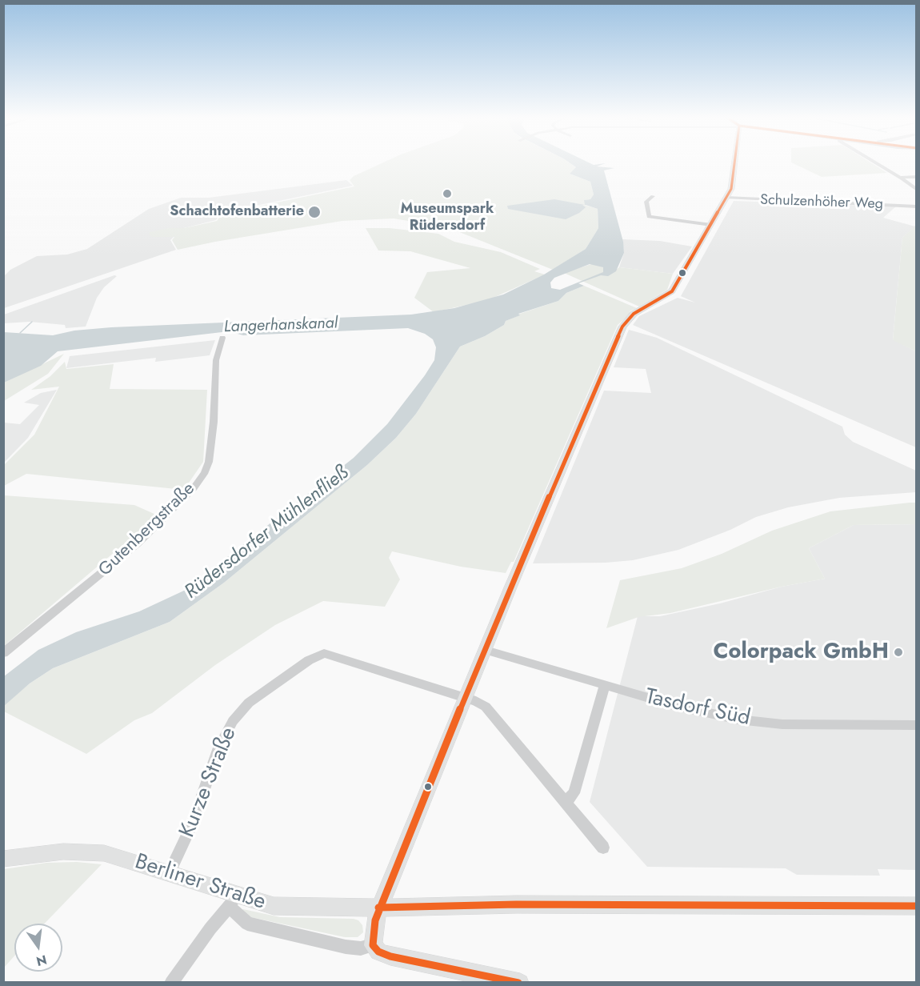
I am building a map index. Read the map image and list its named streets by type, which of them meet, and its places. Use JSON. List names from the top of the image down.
{
  "streets": {
    "main road": ["Berliner Straße"],
    "street": [
      "Schulzenhöher Weg",
      "Gutenbergstraße",
      "Tasdorf Süd",
      "Kurze Straße"
    ]
  },
  "crossings": [
    ["Kurze Straße", "Berliner Straße"]
  ],
  "water": ["Langerhanskanal", "Rüdersdorfer Mühlenfließ"],
  "places": ["Museumspark Rüdersdorf", "Schachtofenbatterie", "Colorpack GmbH"],
  "north": "bottom"
}
